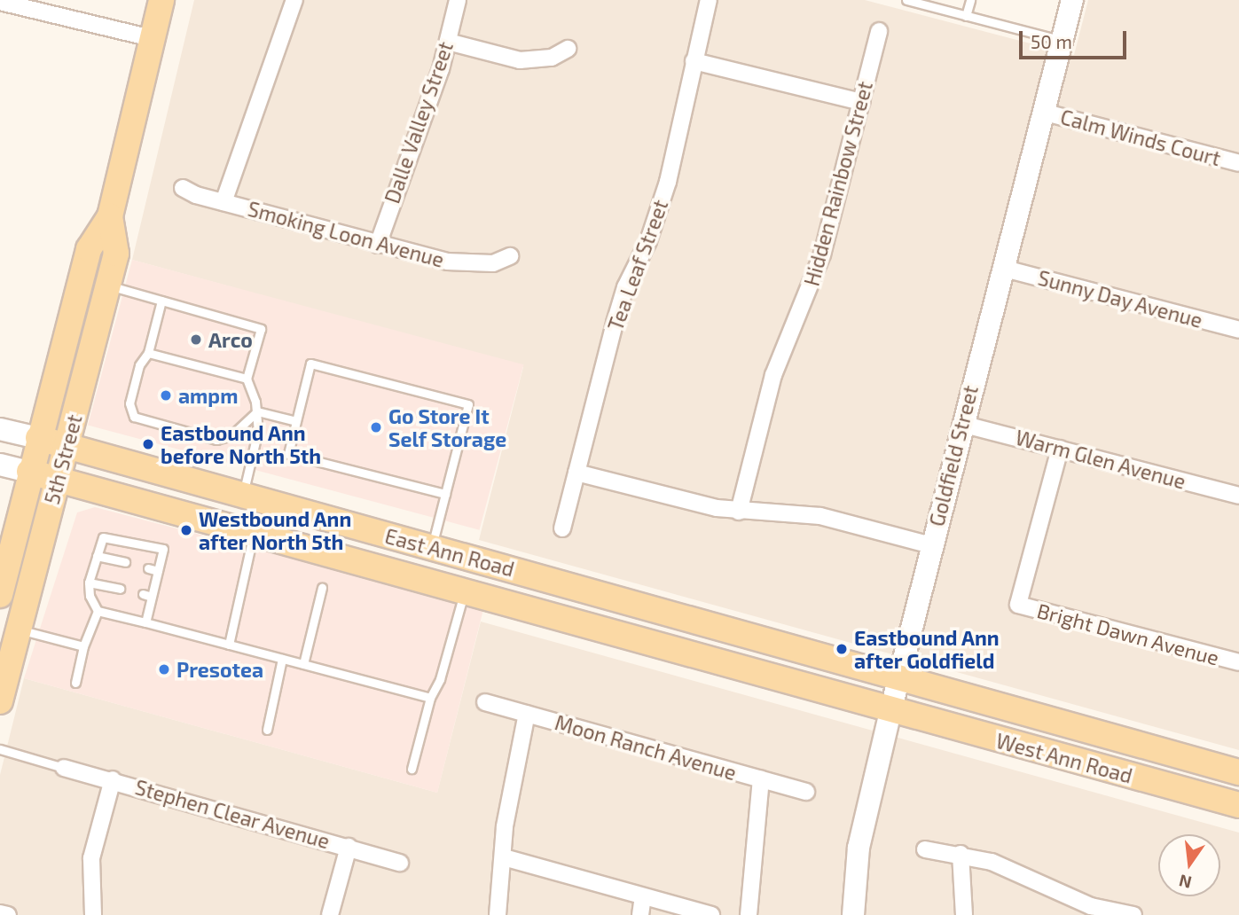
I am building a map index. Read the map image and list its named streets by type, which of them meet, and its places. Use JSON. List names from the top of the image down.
{
  "streets": {
    "main road": ["5th Street", "East Ann Road", "West Ann Road"],
    "street": [
      "Dalle Valley Street",
      "Calm Winds Court",
      "Hidden Rainbow Street",
      "Smoking Loon Avenue",
      "Tea Leaf Street",
      "Sunny Day Avenue",
      "Goldfield Street",
      "Warm Glen Avenue",
      "Bright Dawn Avenue",
      "Moon Ranch Avenue",
      "Stephen Clear Avenue"
    ]
  },
  "crossings": [
    ["Dalle Valley Street", "Smoking Loon Avenue"],
    ["Calm Winds Court", "Goldfield Street"],
    ["Sunny Day Avenue", "Goldfield Street"],
    ["Goldfield Street", "Warm Glen Avenue"],
    ["Goldfield Street", "East Ann Road"],
    ["Goldfield Street", "West Ann Road"],
    ["5th Street", "East Ann Road"],
    ["Warm Glen Avenue", "Bright Dawn Avenue"],
    ["East Ann Road", "West Ann Road"]
  ],
  "places": [
    "Arco",
    "ampm",
    "Go Store It Self Storage",
    "Eastbound Ann before North 5th",
    "Westbound Ann after North 5th",
    "Eastbound Ann after Goldfield",
    "Presotea"
  ],
  "scale_bar": "50 m",
  "north": "bottom"
}
